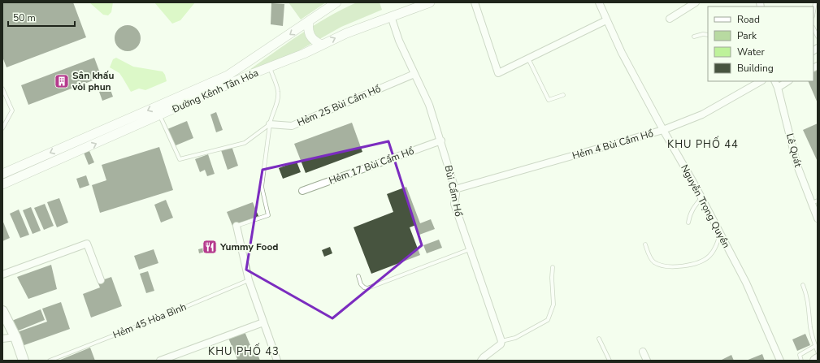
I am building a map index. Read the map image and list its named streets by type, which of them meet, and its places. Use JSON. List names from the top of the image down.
{
  "streets": {
    "street": [
      "Đường Kênh Tân Hóa",
      "Hẻm 25 Bùi Cầm Hổ",
      "Hẻm 4 Bùi Cầm Hổ",
      "Lê Quát",
      "Hẻm 17 Bùi Cẩm Hổ",
      "Bùi Cẩm Hổ",
      "Nguyễn Trọng Quyền"
    ],
    "lane": ["Hẻm 45 Hòa Bình"]
  },
  "crossings": [
    ["Đường Kênh Tân Hóa", "Bùi Cẩm Hổ"],
    ["Hẻm 25 Bùi Cầm Hổ", "Bùi Cẩm Hổ"],
    ["Hẻm 4 Bùi Cầm Hổ", "Bùi Cẩm Hổ"],
    ["Hẻm 4 Bùi Cầm Hổ", "Nguyễn Trọng Quyền"],
    ["Hẻm 17 Bùi Cẩm Hổ", "Bùi Cẩm Hổ"]
  ],
  "districts": ["KHU PHỐ 44", "KHU PHỐ 43"],
  "places": {
    "building": ["Sân khấu vòi phun"],
    "restaurant": ["Yummy Food"]
  },
  "legend": [
    "Road",
    "Park",
    "Water",
    "Building"
  ],
  "scale_bar": "50 m"
}
